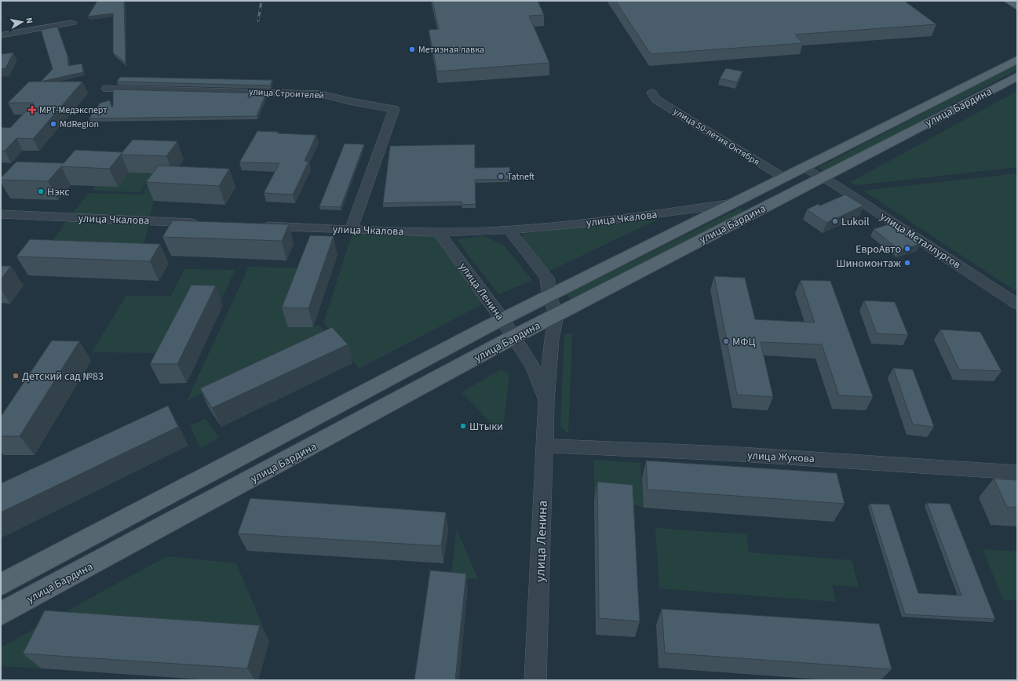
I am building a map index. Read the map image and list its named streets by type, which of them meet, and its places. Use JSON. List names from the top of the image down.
{
  "streets": {
    "main road": ["улица Бардина"],
    "street": [
      "улица Строителей",
      "улица 50-летия Октября",
      "улица Чкалова",
      "улица Металлургов",
      "улица Ленина",
      "улица Жукова"
    ]
  },
  "crossings": [
    ["улица Строителей", "улица Чкалова"],
    ["улица Бардина", "улица 50-летия Октября"],
    ["улица Бардина", "улица Чкалова"],
    ["улица Бардина", "улица Металлургов"],
    ["улица Бардина", "улица Ленина"],
    ["улица Чкалова", "улица Ленина"],
    ["улица Ленина", "улица Жукова"]
  ],
  "places": {
    "other": [
      "Метизная лавка",
      "MdRegion",
      "Tatneft",
      "Нэкс",
      "Lukoil",
      "ЕвроАвто",
      "Шиномонтаж",
      "МФЦ",
      "Детский сад №83",
      "Штыки"
    ],
    "health": ["МРТ-Медэксперт"]
  },
  "north": "right"
}
